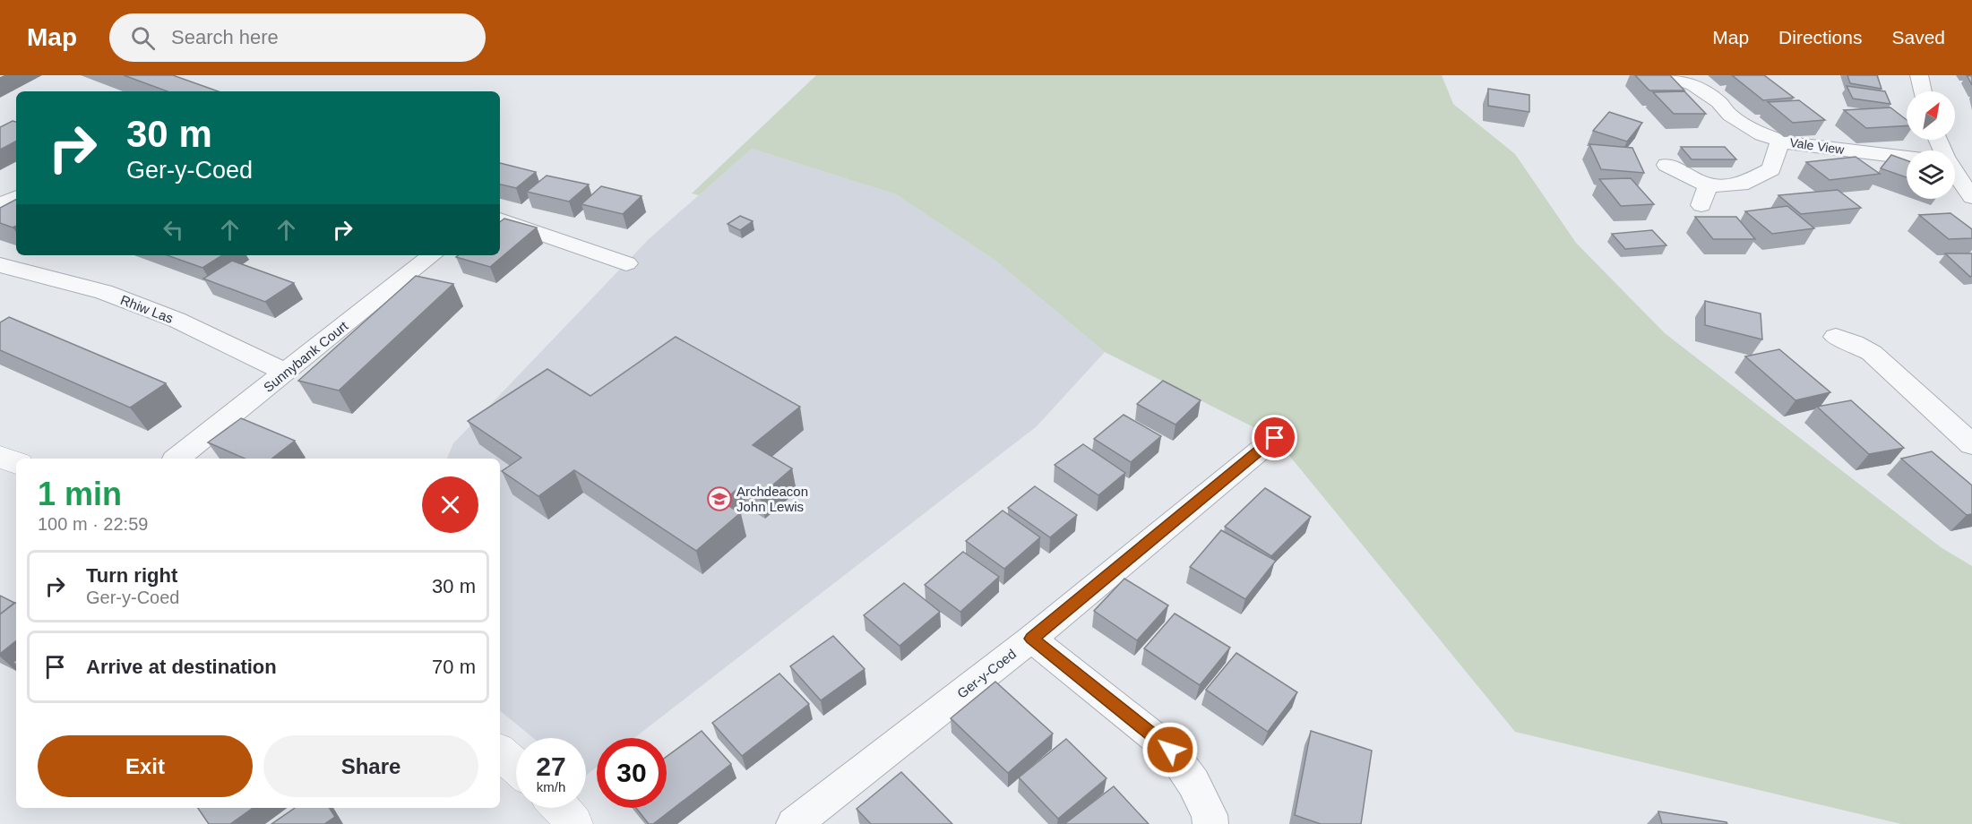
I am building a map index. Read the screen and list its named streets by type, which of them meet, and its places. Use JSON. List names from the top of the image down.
{
  "streets": {
    "street": [
      "Vale View",
      "Rhiw Las",
      "Sunnybank Court",
      "Ger-y-Coed"
    ]
  },
  "crossings": [
    ["Rhiw Las", "Sunnybank Court"]
  ],
  "places": {
    "school or university": ["Archdeacon John Lewis"]
  },
  "north": "top right",
  "page": {
    "header": "Map",
    "search": "Search here",
    "nav": ["Map", "Directions", "Saved"],
    "turn": ["30 m", "Ger-y-Coed"],
    "heading": ["1 min", "100 m · 22:59"],
    "list": [
      {
        "name": "Turn right",
        "note": "Ger-y-Coed",
        "value": "30 m"
      },
      {
        "name": "Arrive at destination",
        "value": "70 m"
      }
    ],
    "buttons": ["Exit", "Share"],
    "speed": "27 km/h",
    "limit": "30"
  }
}
